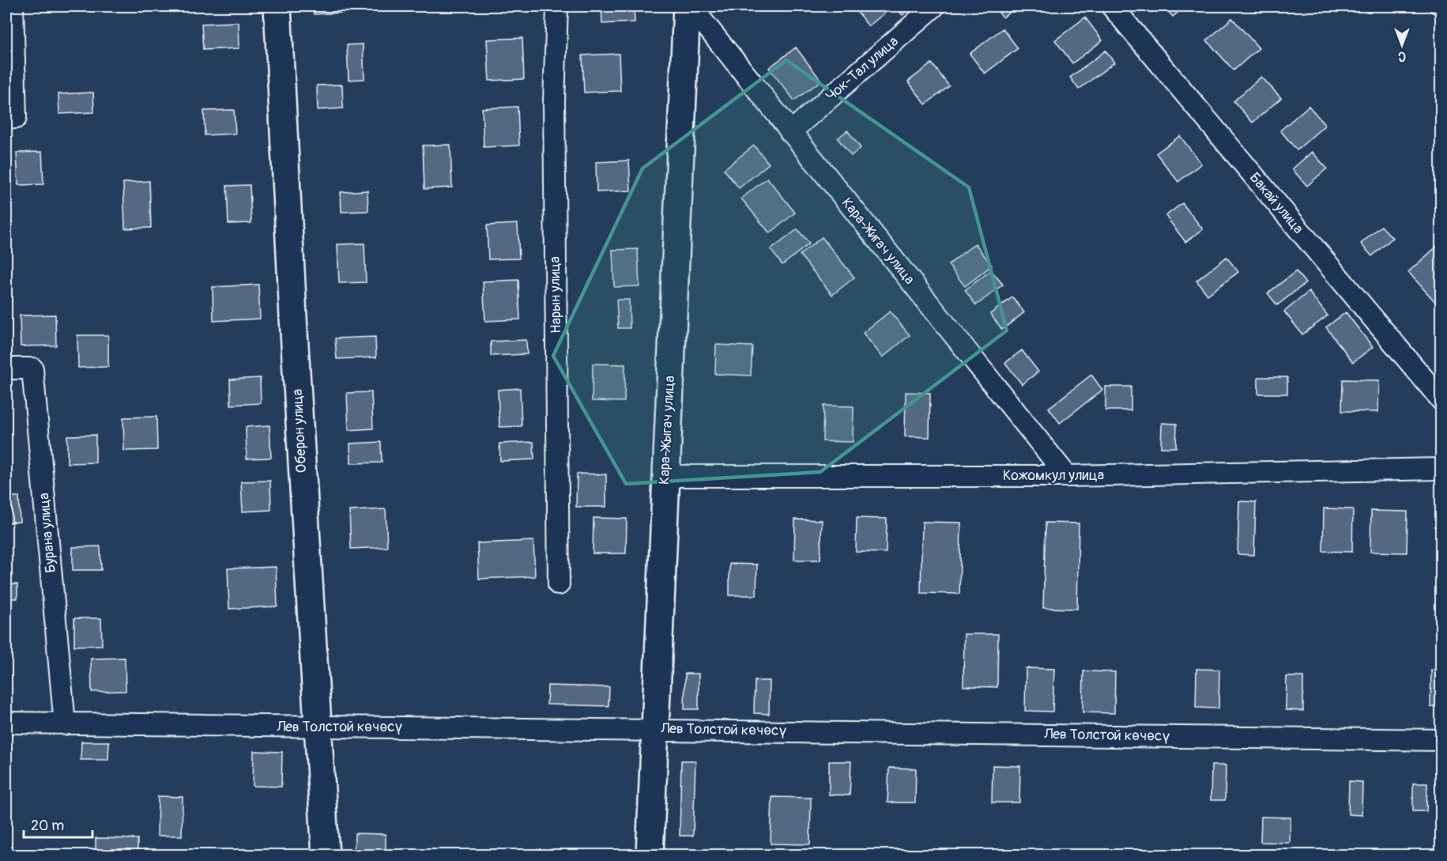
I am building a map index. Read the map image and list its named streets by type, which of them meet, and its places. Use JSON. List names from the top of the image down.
{
  "streets": {
    "street": [
      "Чок-Тал улица",
      "Бакай улица",
      "Кара-Жигач улица",
      "Нарын улица",
      "Кара-Жыгач улица",
      "Оберон улица",
      "Кожомкул улица",
      "Бурана улица",
      "Лев Толстой көчөсү"
    ]
  },
  "crossings": [
    ["Чок-Тал улица", "Кара-Жигач улица"],
    ["Кара-Жигач улица", "Кожомкул улица"],
    ["Кара-Жыгач улица", "Кожомкул улица"],
    ["Кара-Жыгач улица", "Лев Толстой көчөсү"],
    ["Оберон улица", "Лев Толстой көчөсү"],
    ["Бурана улица", "Лев Толстой көчөсү"]
  ],
  "scale_bar": "20 m",
  "north": "bottom"
}
